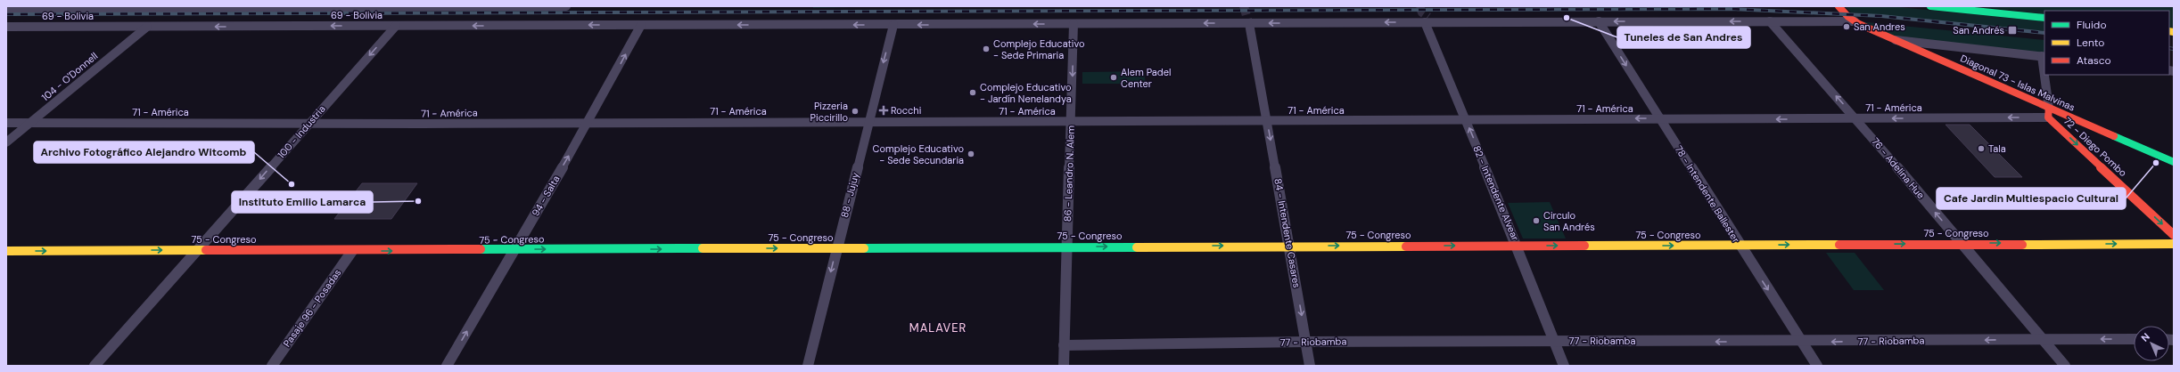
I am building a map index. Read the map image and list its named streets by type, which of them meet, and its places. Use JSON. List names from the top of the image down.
{
  "streets": {
    "street": [
      "69 - Bolivia",
      "104 - O'Donnell",
      "Diagonal 73 - Islas Malvinas",
      "71 - América",
      "100 - Industria",
      "72 - Diego Pombo",
      "76 - Adelina Hue",
      "86 - Leandro N. Alem",
      "82 - Intendente Alvear",
      "78 - Intendente Ballester",
      "88 - Jujuy",
      "94 - Salta",
      "84 - Intendente Casares",
      "75 - Congreso",
      "Pasaje 96 - Posadas",
      "77 - Riobamba"
    ]
  },
  "crossings": [
    ["69 - Bolivia", "104 - O'Donnell"],
    ["69 - Bolivia", "Diagonal 73 - Islas Malvinas"],
    ["69 - Bolivia", "100 - Industria"],
    ["69 - Bolivia", "76 - Adelina Hue"],
    ["69 - Bolivia", "86 - Leandro N. Alem"],
    ["69 - Bolivia", "82 - Intendente Alvear"],
    ["69 - Bolivia", "78 - Intendente Ballester"],
    ["69 - Bolivia", "88 - Jujuy"],
    ["69 - Bolivia", "94 - Salta"],
    ["69 - Bolivia", "84 - Intendente Casares"],
    ["104 - O'Donnell", "71 - América"],
    ["Diagonal 73 - Islas Malvinas", "71 - América"],
    ["Diagonal 73 - Islas Malvinas", "72 - Diego Pombo"],
    ["71 - América", "100 - Industria"],
    ["71 - América", "72 - Diego Pombo"],
    ["71 - América", "76 - Adelina Hue"],
    ["71 - América", "86 - Leandro N. Alem"],
    ["71 - América", "82 - Intendente Alvear"],
    ["71 - América", "78 - Intendente Ballester"],
    ["71 - América", "88 - Jujuy"],
    ["71 - América", "94 - Salta"],
    ["71 - América", "84 - Intendente Casares"],
    ["100 - Industria", "75 - Congreso"],
    ["76 - Adelina Hue", "75 - Congreso"],
    ["76 - Adelina Hue", "77 - Riobamba"],
    ["86 - Leandro N. Alem", "75 - Congreso"],
    ["86 - Leandro N. Alem", "77 - Riobamba"],
    ["82 - Intendente Alvear", "75 - Congreso"],
    ["82 - Intendente Alvear", "77 - Riobamba"],
    ["78 - Intendente Ballester", "75 - Congreso"],
    ["78 - Intendente Ballester", "77 - Riobamba"],
    ["88 - Jujuy", "75 - Congreso"],
    ["94 - Salta", "75 - Congreso"],
    ["84 - Intendente Casares", "75 - Congreso"],
    ["84 - Intendente Casares", "77 - Riobamba"],
    ["75 - Congreso", "Pasaje 96 - Posadas"]
  ],
  "one_way": [
    "69 - Bolivia",
    "100 - Industria",
    "72 - Diego Pombo",
    "76 - Adelina Hue",
    "82 - Intendente Alvear",
    "78 - Intendente Ballester",
    "88 - Jujuy",
    "94 - Salta",
    "84 - Intendente Casares",
    "75 - Congreso",
    "77 - Riobamba"
  ],
  "districts": ["MALAVER"],
  "places": {
    "other": [
      "Tuneles de San Andres",
      "San Andres",
      "Complejo Educativo - Sede Primaria",
      "Alem Padel Center",
      "Complejo Educativo - Jardín Nenelandya",
      "Pizzeria Piccirillo",
      "Tala",
      "Complejo Educativo - Sede Secundaria",
      "Cafe Jardin Multiespacio Cultural",
      "Archivo Fotográfico Alejandro Witcomb",
      "Instituto Emilio Lamarca",
      "Circulo San Andrés"
    ],
    "transit": ["San Andrés"],
    "health": ["Rocchi"]
  },
  "legend": ["Fluido", "Lento", "Atasco"],
  "north": "top left"
}
